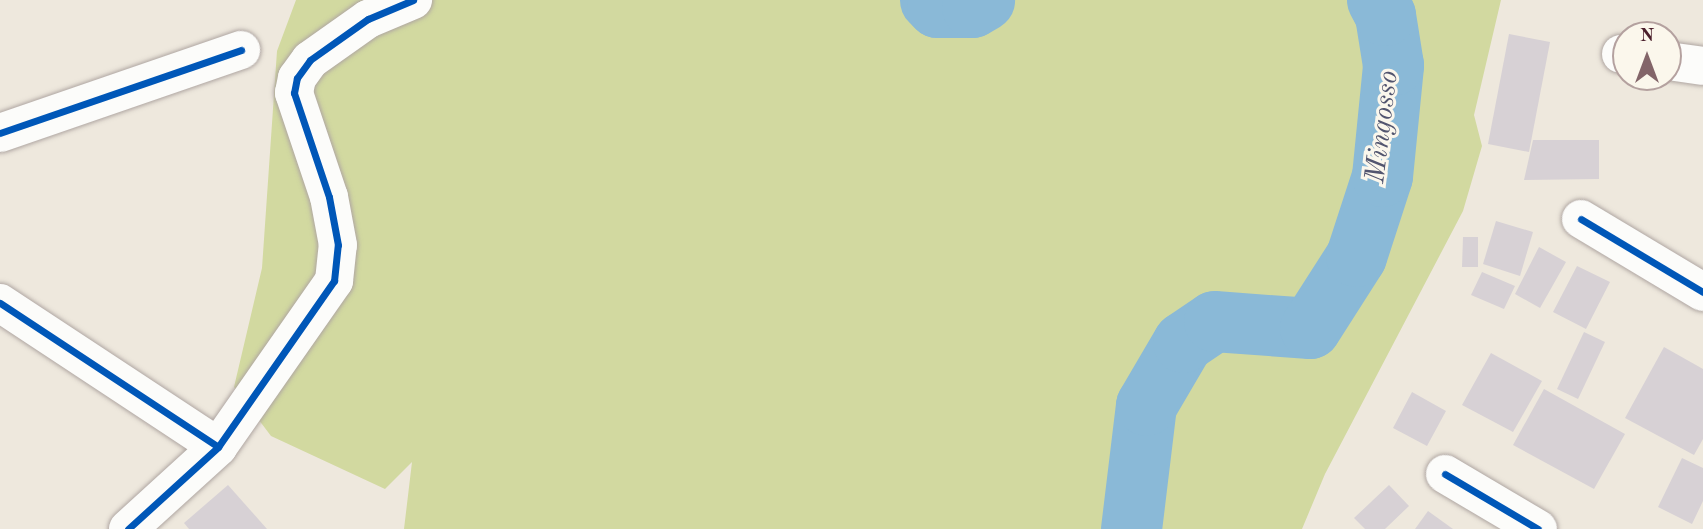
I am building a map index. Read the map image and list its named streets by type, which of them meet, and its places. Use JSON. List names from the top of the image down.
{
  "water": ["Mingosso"],
  "north": "top"
}
